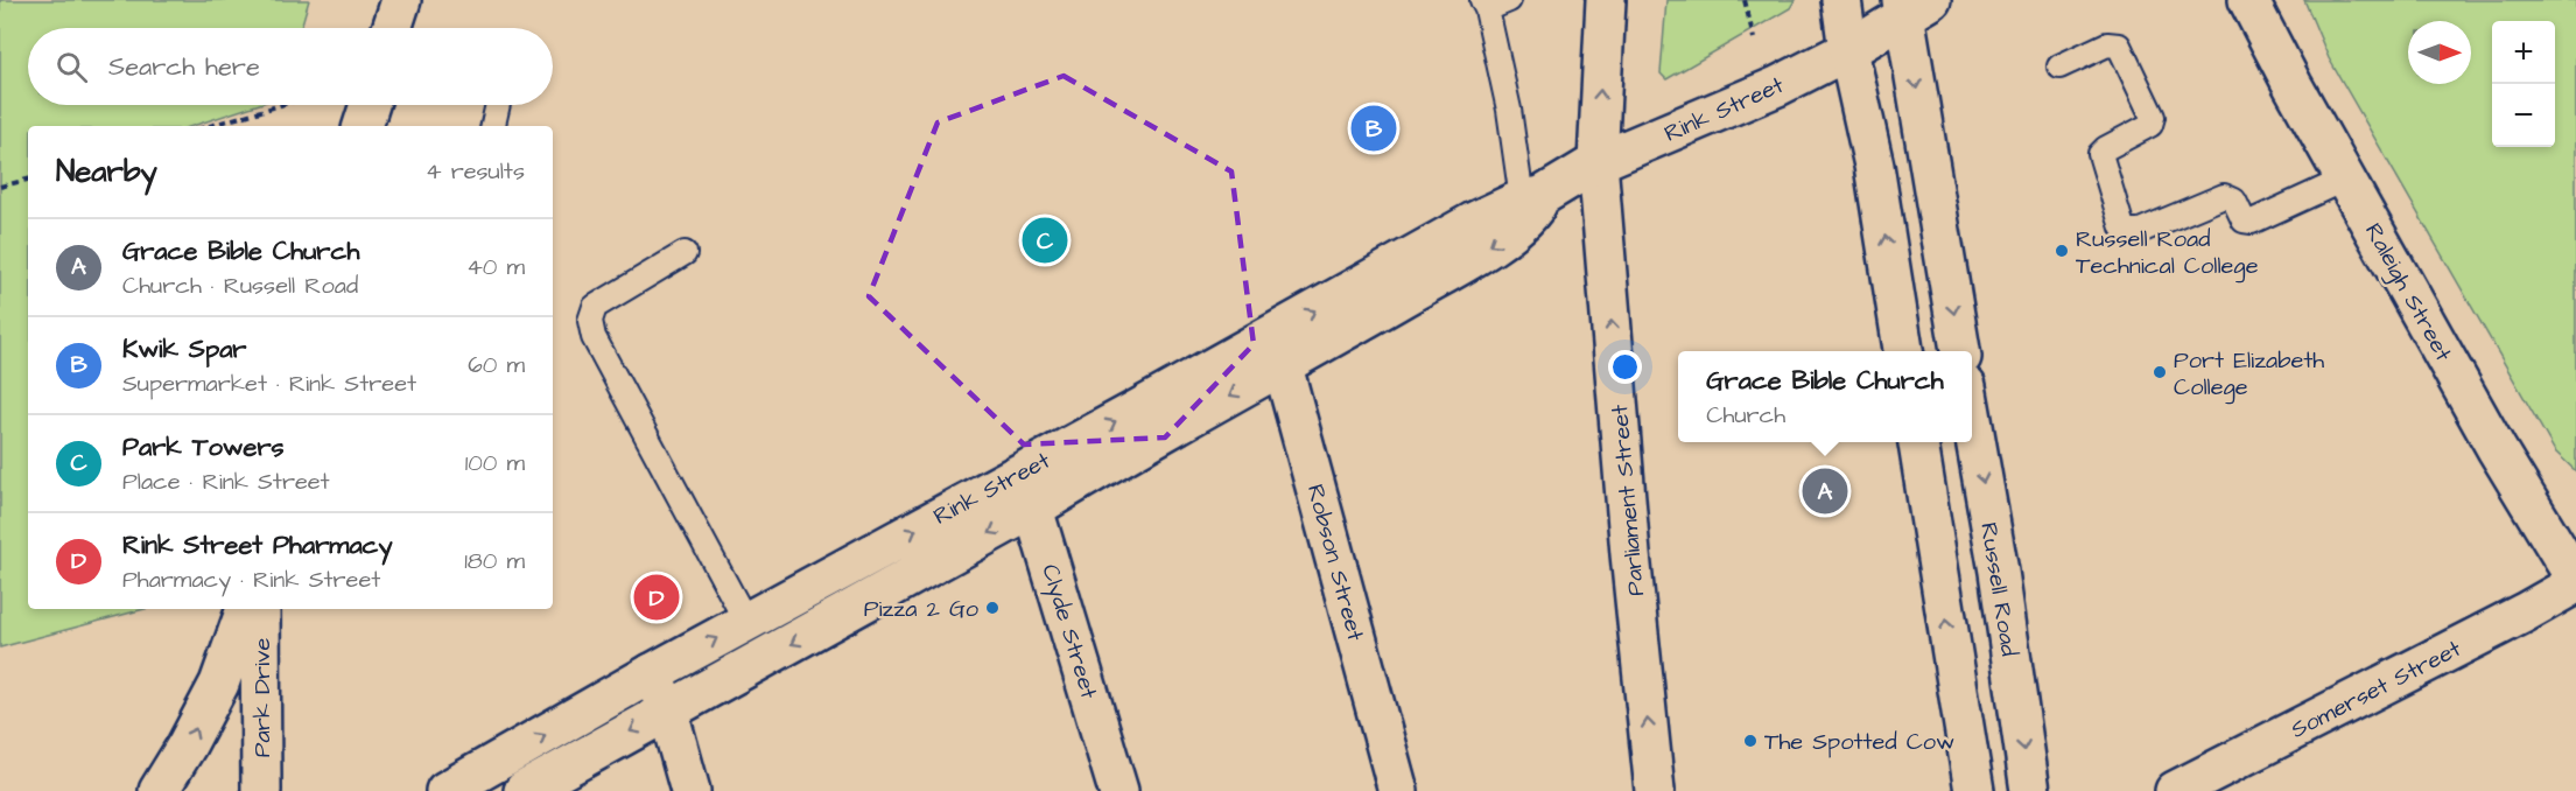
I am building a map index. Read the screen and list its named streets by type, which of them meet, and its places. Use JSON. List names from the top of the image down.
{
  "streets": {
    "street": [
      "Rink Street",
      "Raleigh Street",
      "Parliament Street",
      "Robson Street",
      "Russell Road",
      "Clyde Street",
      "Somerset Street",
      "Park Drive"
    ]
  },
  "crossings": [
    ["Rink Street", "Parliament Street"],
    ["Rink Street", "Robson Street"],
    ["Rink Street", "Clyde Street"],
    ["Raleigh Street", "Somerset Street"]
  ],
  "places": [
    "Russell Road Technical College",
    "Port Elizabeth College",
    "Pizza 2 Go",
    "The Spotted Cow"
  ],
  "north": "right",
  "page": {
    "map_buttons": ["+", "−"],
    "search": "Search here",
    "pins": [
      "B",
      "C",
      "A",
      "D"
    ],
    "heading": ["Nearby", "4 results"],
    "list": [
      {
        "mark": "A",
        "name": "Grace Bible Church",
        "note": "Church · Russell Road",
        "value": "40 m"
      },
      {
        "mark": "B",
        "name": "Kwik Spar",
        "note": "Supermarket · Rink Street",
        "value": "60 m"
      },
      {
        "mark": "C",
        "name": "Park Towers",
        "note": "Place · Rink Street",
        "value": "100 m"
      },
      {
        "mark": "D",
        "name": "Rink Street Pharmacy",
        "note": "Pharmacy · Rink Street",
        "value": "180 m"
      }
    ],
    "popup": ["Grace Bible Church", "Church"]
  }
}
